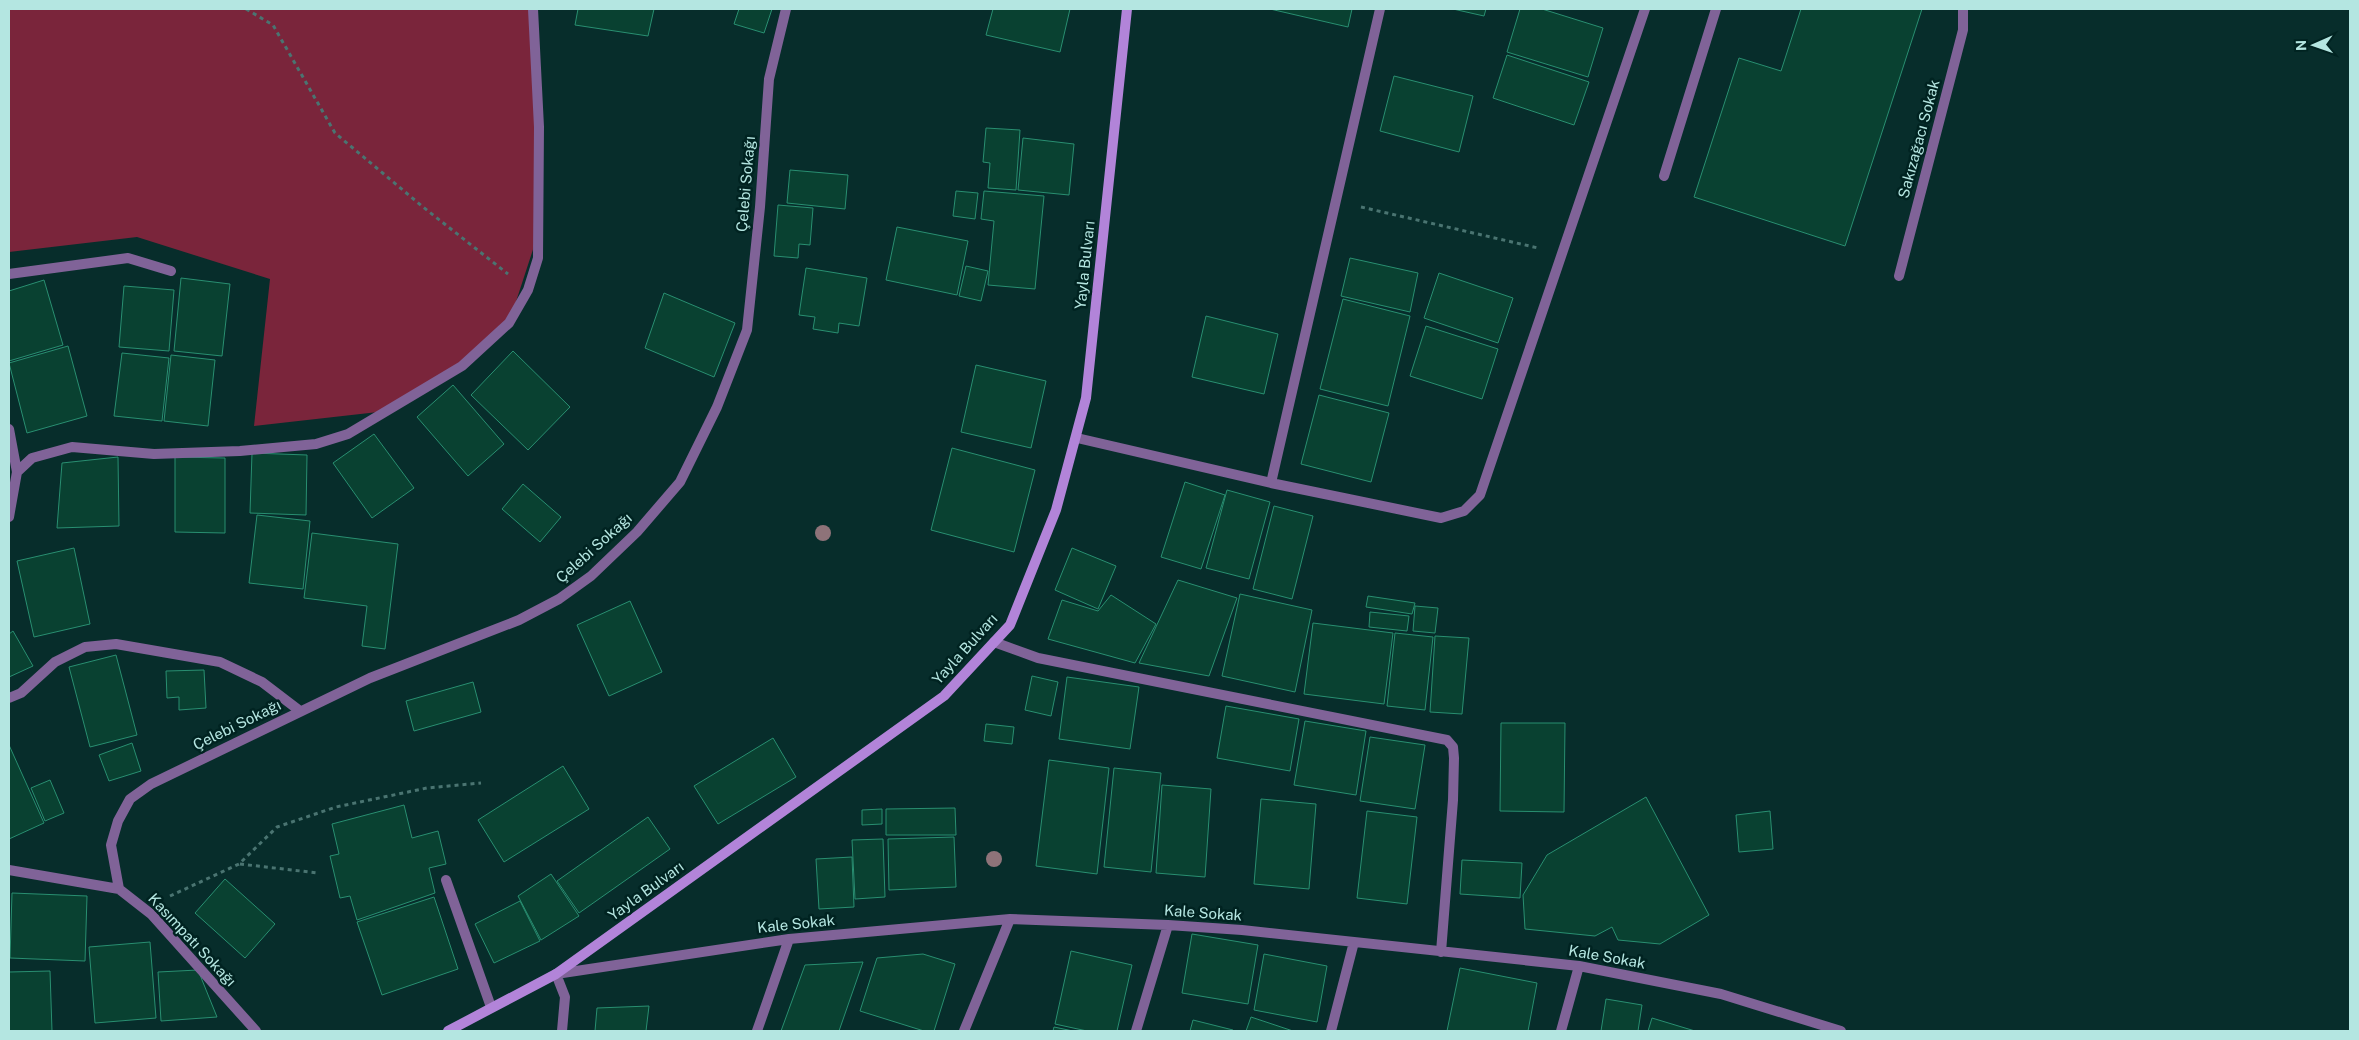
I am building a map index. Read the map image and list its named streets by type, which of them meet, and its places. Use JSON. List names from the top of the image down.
{
  "streets": {
    "main road": ["Yayla Bulvarı"],
    "street": [
      "Sakızağacı Sokak",
      "Çelebi Sokağı",
      "Kale Sokak",
      "Kasımpatı Sokağı"
    ]
  },
  "crossings": [
    ["Çelebi Sokağı", "Kasımpatı Sokağı"],
    ["Yayla Bulvarı", "Kale Sokak"]
  ],
  "north": "left"
}
